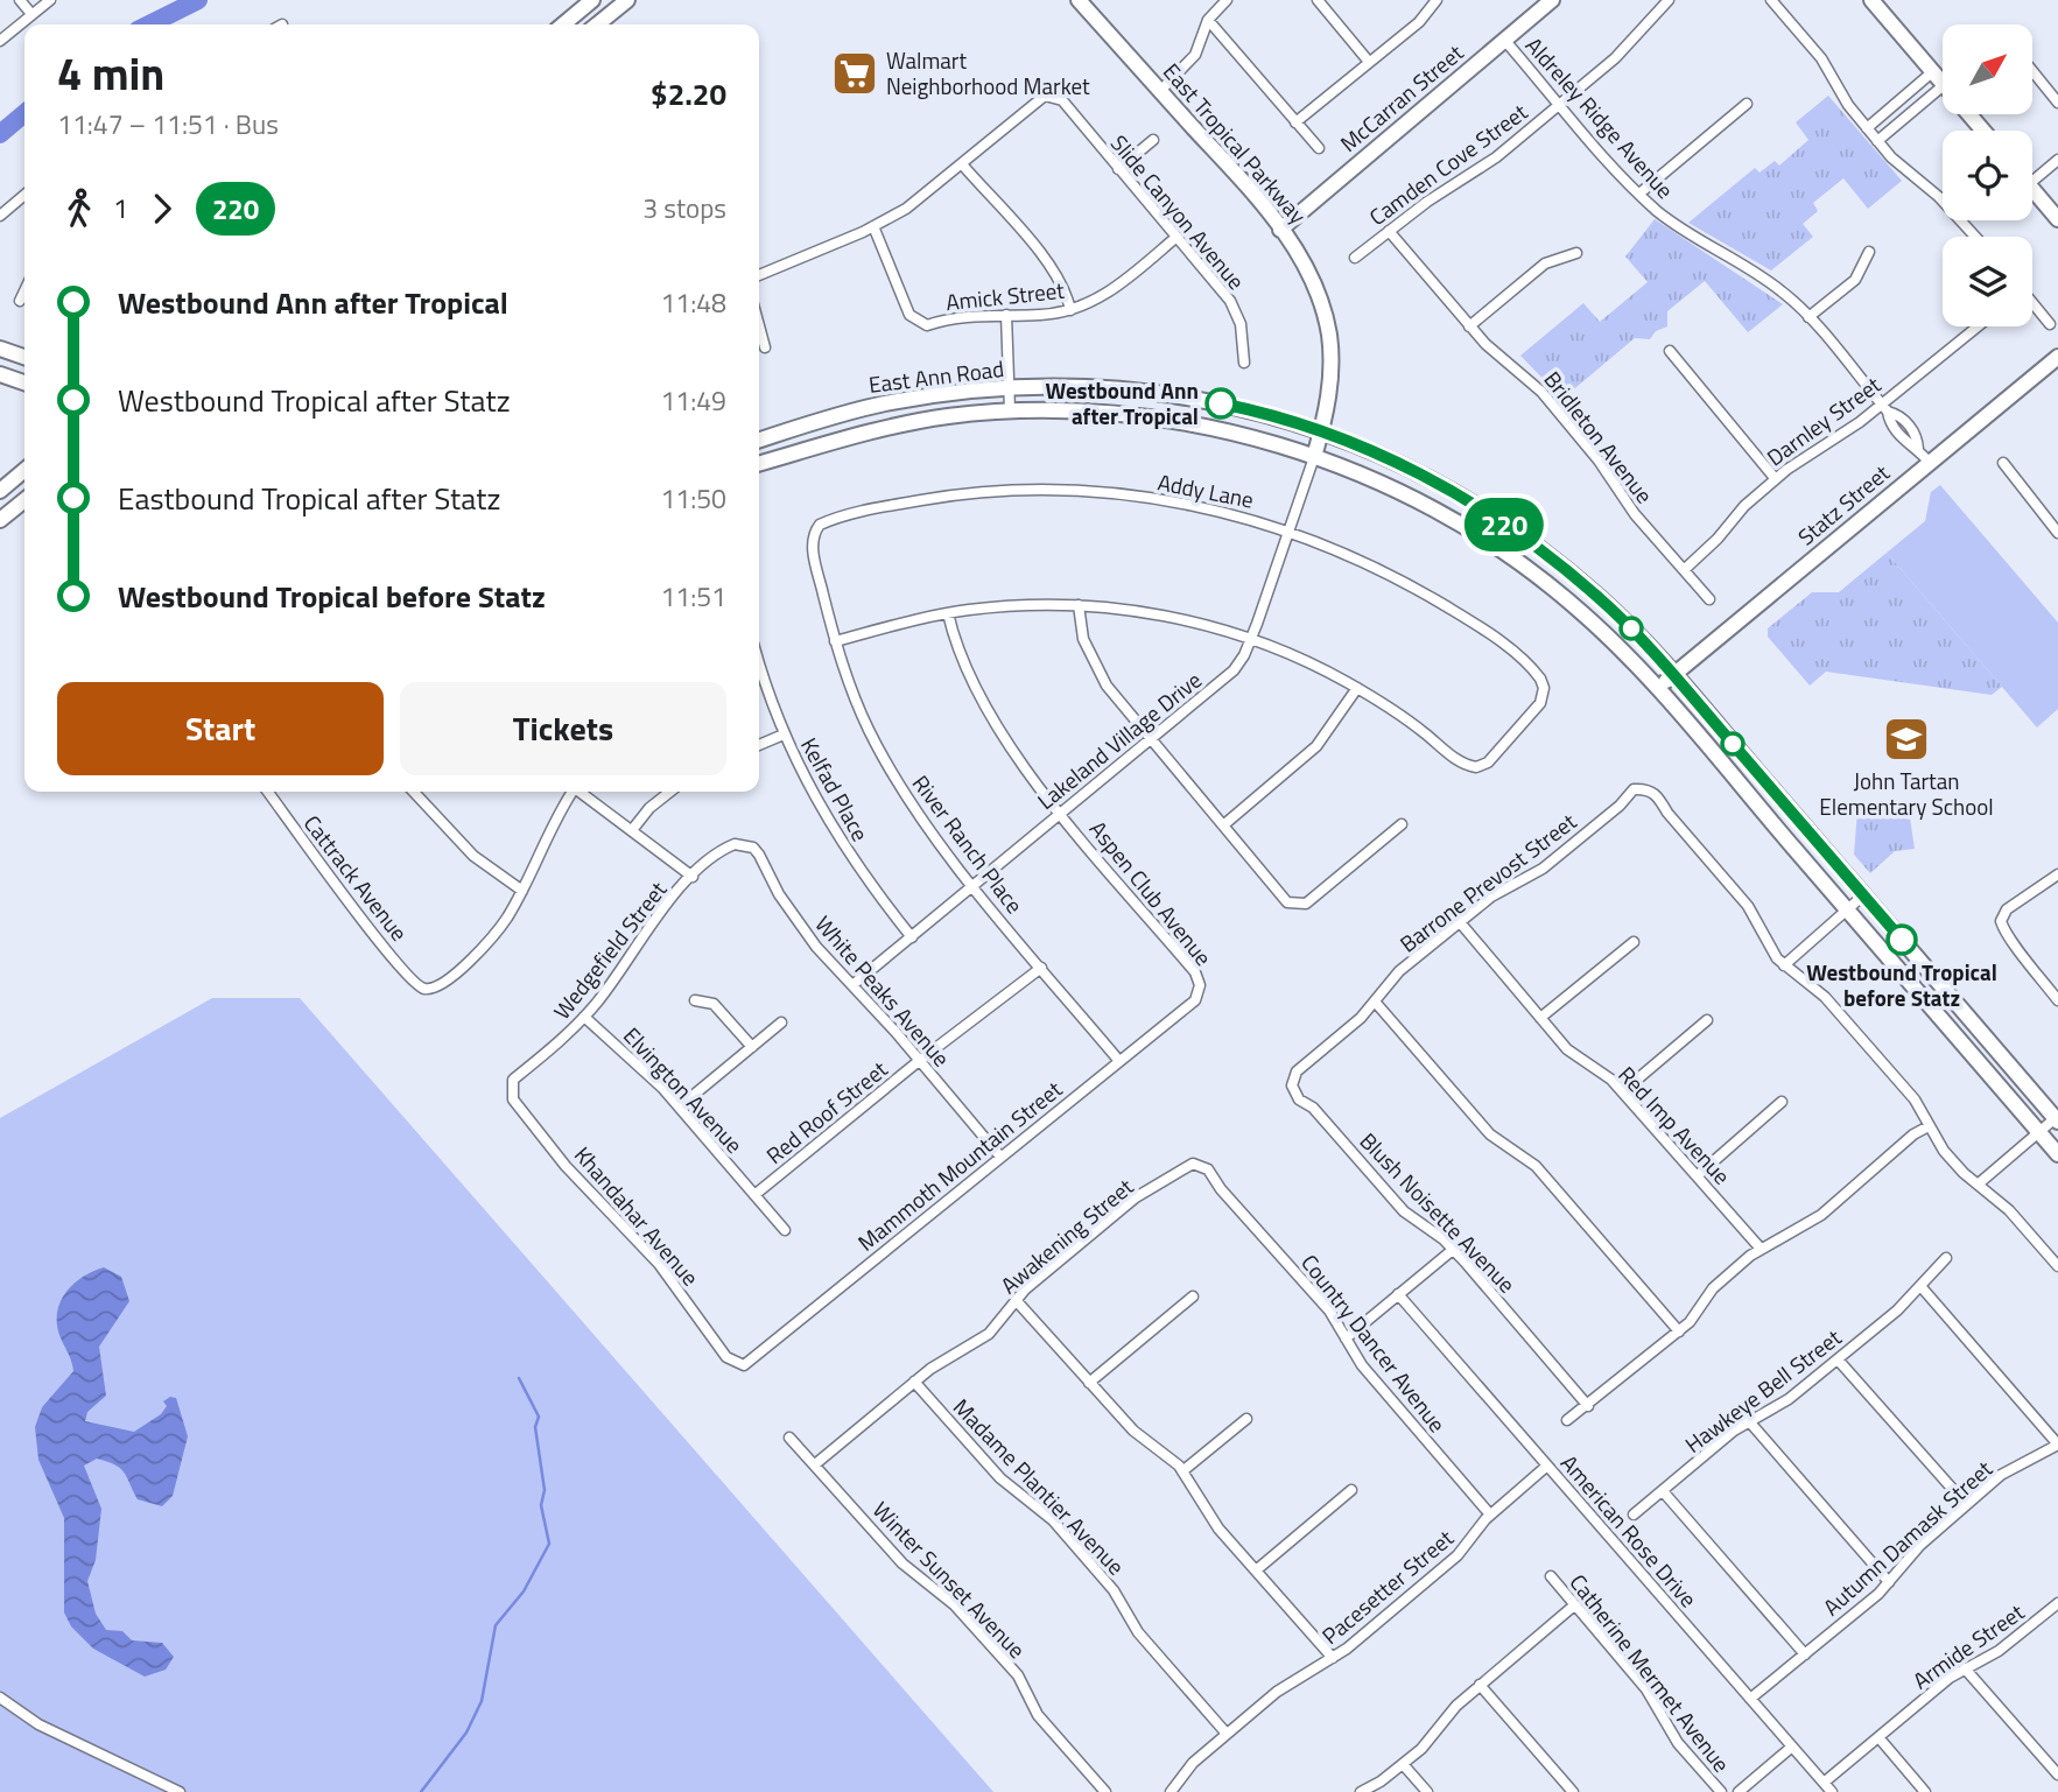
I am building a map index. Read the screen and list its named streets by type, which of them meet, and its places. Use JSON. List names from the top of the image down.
{
  "streets": {
    "main road": [
      "McCarran Street",
      "East Tropical Parkway",
      "East Ann Road",
      "Statz Street"
    ],
    "street": [
      "Aldreley Ridge Avenue",
      "Camden Cove Street",
      "Slide Canyon Avenue",
      "Amick Street",
      "Darnley Street",
      "Bridleton Avenue",
      "Addy Lane",
      "Lakeland Village Drive",
      "Kelfad Place",
      "River Ranch Place",
      "Cattrack Avenue",
      "Barrone Prevost Street",
      "Aspen Club Avenue",
      "Wedgefield Street",
      "White Peaks Avenue",
      "Elvington Avenue",
      "Red Roof Street",
      "Red Imp Avenue",
      "Mammoth Mountain Street",
      "Blush Noisette Avenue",
      "Khandahar Avenue",
      "Awakening Street",
      "Country Dancer Avenue",
      "Hawkeye Bell Street",
      "Madame Plantier Avenue",
      "American Rose Drive",
      "Autumn Damask Street",
      "Winter Sunset Avenue",
      "Pacesetter Street",
      "Armide Street",
      "Catherine Mermet Avenue"
    ]
  },
  "crossings": [
    ["McCarran Street", "Aldreley Ridge Avenue"],
    ["McCarran Street", "East Tropical Parkway"],
    ["Aldreley Ridge Avenue", "Camden Cove Street"],
    ["Aldreley Ridge Avenue", "Darnley Street"],
    ["Aldreley Ridge Avenue", "Statz Street"],
    ["East Tropical Parkway", "East Ann Road"],
    ["East Tropical Parkway", "Lakeland Village Drive"],
    ["Camden Cove Street", "Bridleton Avenue"],
    ["Slide Canyon Avenue", "Amick Street"],
    ["East Ann Road", "Lakeland Village Drive"],
    ["Darnley Street", "Bridleton Avenue"],
    ["Addy Lane", "Lakeland Village Drive"],
    ["Addy Lane", "River Ranch Place"],
    ["Lakeland Village Drive", "Kelfad Place"],
    ["Lakeland Village Drive", "River Ranch Place"],
    ["Lakeland Village Drive", "Aspen Club Avenue"],
    ["Lakeland Village Drive", "White Peaks Avenue"],
    ["River Ranch Place", "Red Roof Street"],
    ["River Ranch Place", "Mammoth Mountain Street"],
    ["Barrone Prevost Street", "Red Imp Avenue"],
    ["Barrone Prevost Street", "Blush Noisette Avenue"],
    ["Aspen Club Avenue", "Mammoth Mountain Street"],
    ["Wedgefield Street", "White Peaks Avenue"],
    ["Wedgefield Street", "Elvington Avenue"],
    ["Wedgefield Street", "Khandahar Avenue"],
    ["White Peaks Avenue", "Red Roof Street"],
    ["White Peaks Avenue", "Mammoth Mountain Street"],
    ["Elvington Avenue", "Red Roof Street"],
    ["Mammoth Mountain Street", "Khandahar Avenue"],
    ["Awakening Street", "Country Dancer Avenue"],
    ["Awakening Street", "Madame Plantier Avenue"],
    ["Awakening Street", "Winter Sunset Avenue"],
    ["Country Dancer Avenue", "Pacesetter Street"],
    ["Madame Plantier Avenue", "Pacesetter Street"],
    ["American Rose Drive", "Autumn Damask Street"],
    ["American Rose Drive", "Pacesetter Street"],
    ["American Rose Drive", "Armide Street"]
  ],
  "places": {
    "supermarket": ["Walmart Neighborhood Market"],
    "other": ["Westbound Ann after Tropical", "Westbound Tropical before Statz"],
    "school or university": ["John Tartan Elementary School"]
  },
  "lines": ["bus line 220"],
  "north": "top right",
  "page": {
    "on_map": "220",
    "heading": ["4 min", "11:47 – 11:51 · Bus", "$2.20"],
    "legs": ["1", "220", "3 stops"],
    "list": [
      {
        "name": "Westbound Ann after Tropical",
        "value": "11:48"
      },
      {
        "name": "Westbound Tropical after Statz",
        "value": "11:49"
      },
      {
        "name": "Eastbound Tropical after Statz",
        "value": "11:50"
      },
      {
        "name": "Westbound Tropical before Statz",
        "value": "11:51"
      }
    ],
    "buttons": ["Start", "Tickets"]
  }
}
